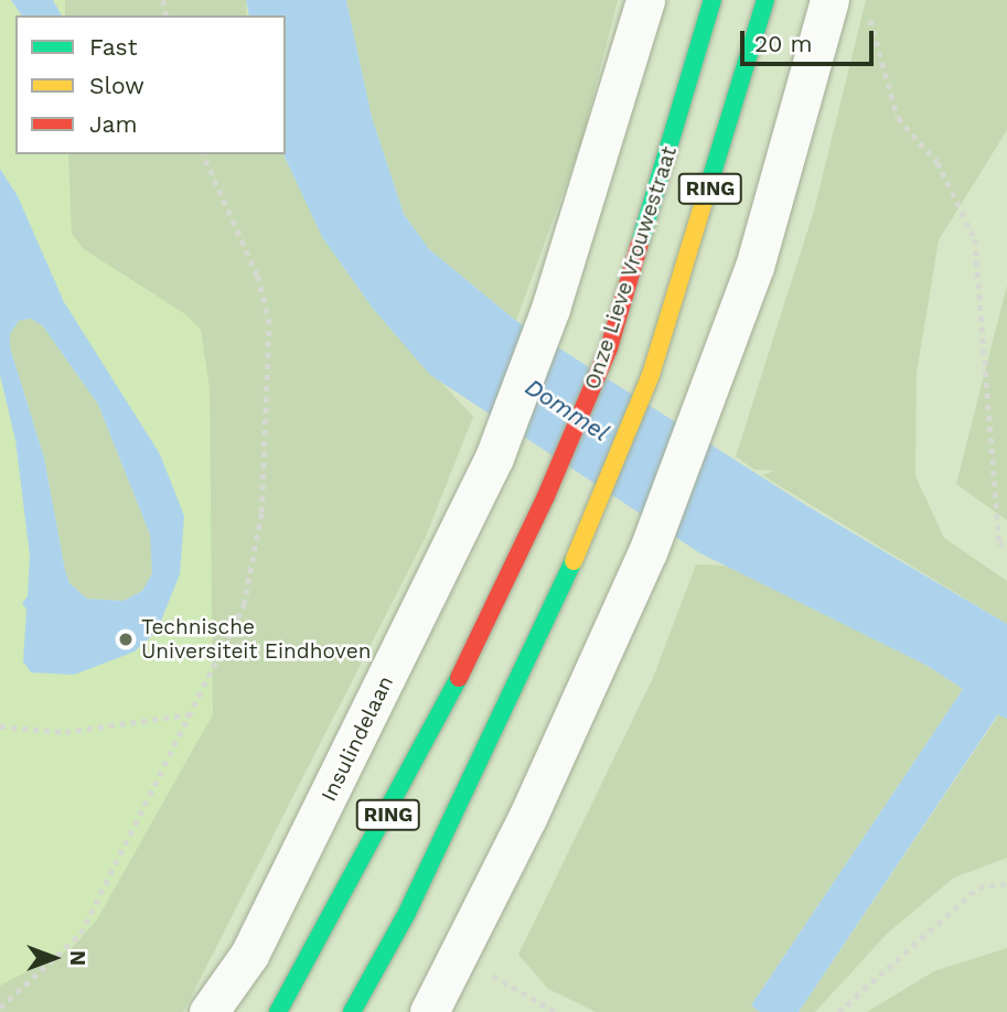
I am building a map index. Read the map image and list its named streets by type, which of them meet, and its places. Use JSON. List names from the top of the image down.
{
  "streets": {
    "main road": ["RING", "Onze Lieve Vrouwestraat"],
    "street": ["Insulindelaan"]
  },
  "water": ["Dommel"],
  "places": ["Technische Universiteit Eindhoven"],
  "legend": ["Fast", "Slow", "Jam"],
  "scale_bar": "20 m",
  "north": "right"
}
